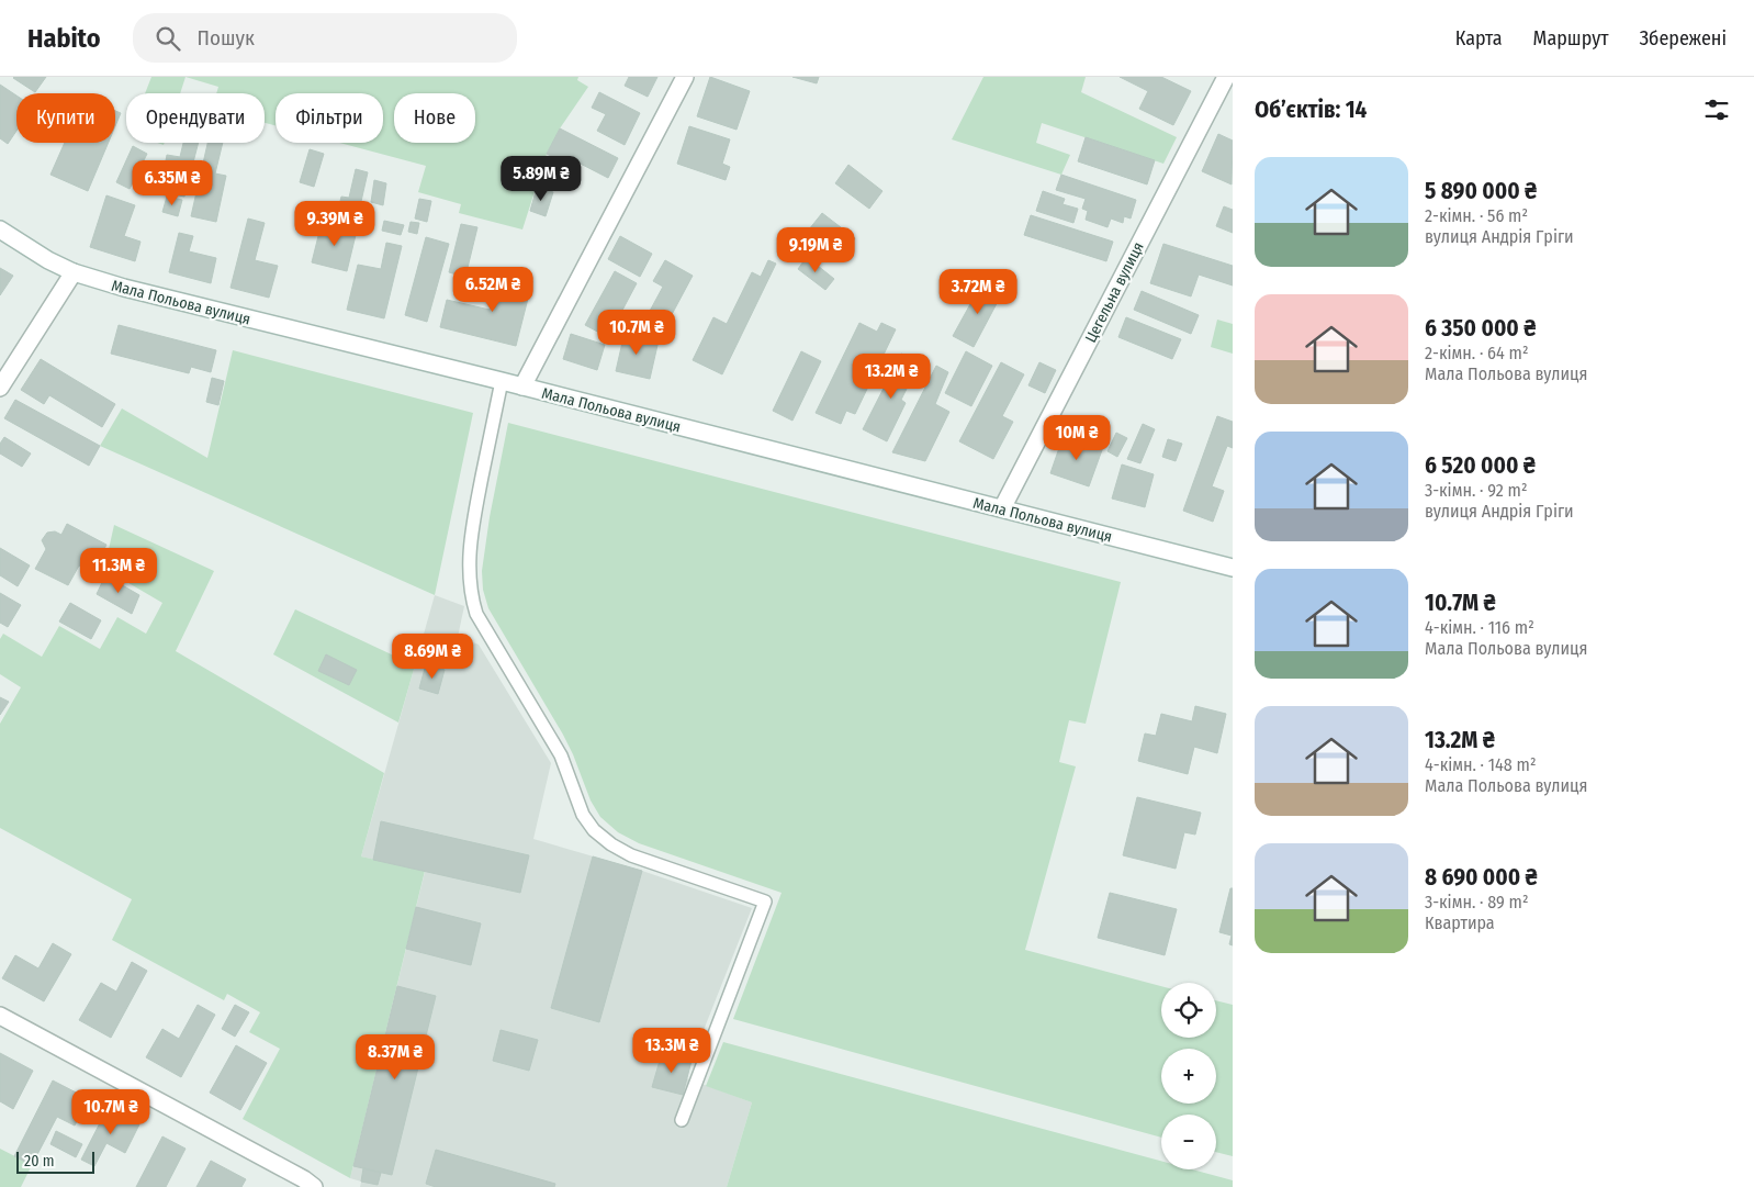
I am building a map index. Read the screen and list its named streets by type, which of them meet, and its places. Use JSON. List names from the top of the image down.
{
  "streets": {
    "street": ["Цегельна вулиця", "Мала Польова вулиця"]
  },
  "crossings": [
    ["Цегельна вулиця", "Мала Польова вулиця"]
  ],
  "scale_bar": "20 m",
  "page": {
    "header": "Habito",
    "search": "Пошук",
    "nav": ["Карта", "Маршрут", "Збережені"],
    "heading": "Об’єктів: 14",
    "chip": [
      "Купити",
      "Орендувати",
      "Фільтри",
      "Нове"
    ],
    "list": [
      {
        "name": "5 890 000 ₴",
        "note": "2-кімн. · 56 m² · вулиця Андрія Гріги"
      },
      {
        "name": "6 350 000 ₴",
        "note": "2-кімн. · 64 m² · Мала Польова вулиця"
      },
      {
        "name": "6 520 000 ₴",
        "note": "3-кімн. · 92 m² · вулиця Андрія Гріги"
      },
      {
        "name": "10.7M ₴",
        "note": "4-кімн. · 116 m² · Мала Польова вулиця"
      },
      {
        "name": "13.2M ₴",
        "note": "4-кімн. · 148 m² · Мала Польова вулиця"
      },
      {
        "name": "8 690 000 ₴",
        "note": "3-кімн. · 89 m² · Квартира"
      }
    ],
    "price": [
      "5.89M ₴",
      "6.35M ₴",
      "9.39M ₴",
      "9.19M ₴",
      "6.52M ₴",
      "3.72M ₴",
      "10.7M ₴",
      "13.2M ₴",
      "10M ₴",
      "11.3M ₴",
      "8.69M ₴",
      "13.3M ₴",
      "8.37M ₴",
      "10.7M ₴"
    ],
    "map_buttons": ["+", "−"],
    "scale": "20 m"
  }
}
